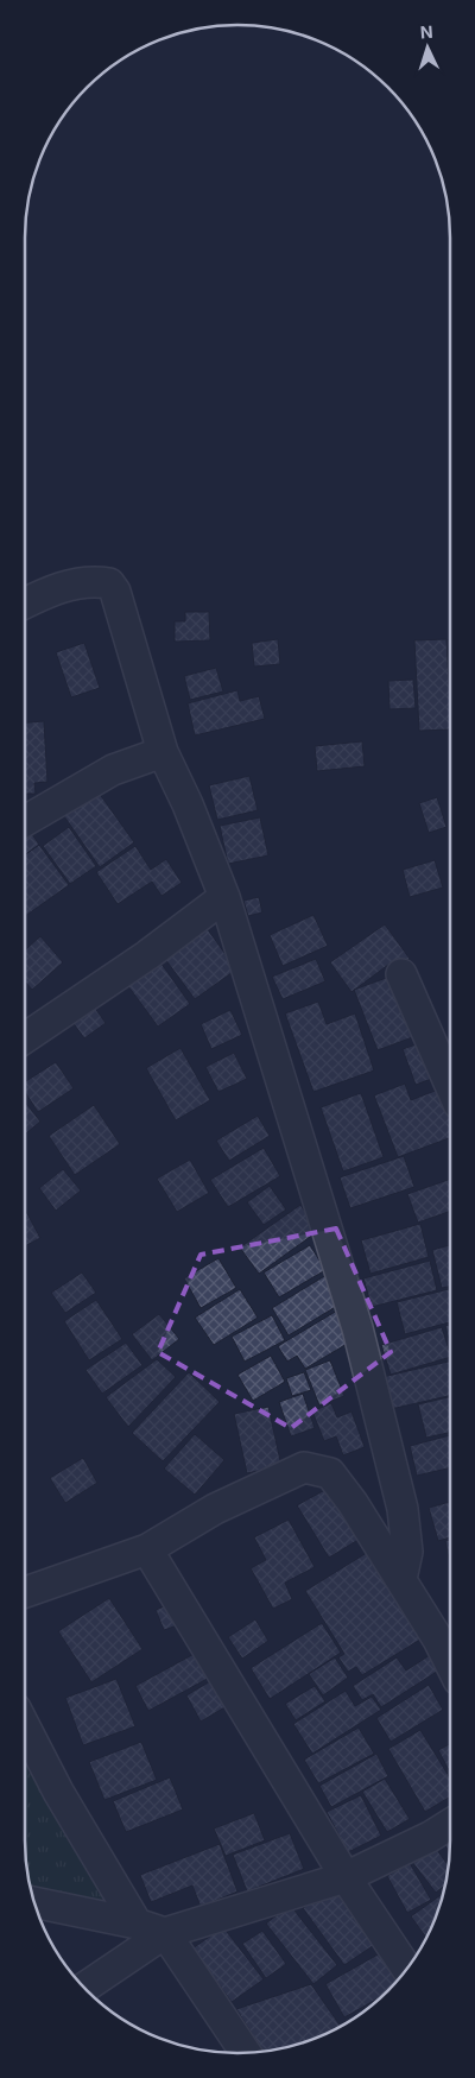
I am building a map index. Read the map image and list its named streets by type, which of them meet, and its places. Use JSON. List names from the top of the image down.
{
  "north": "top"
}
